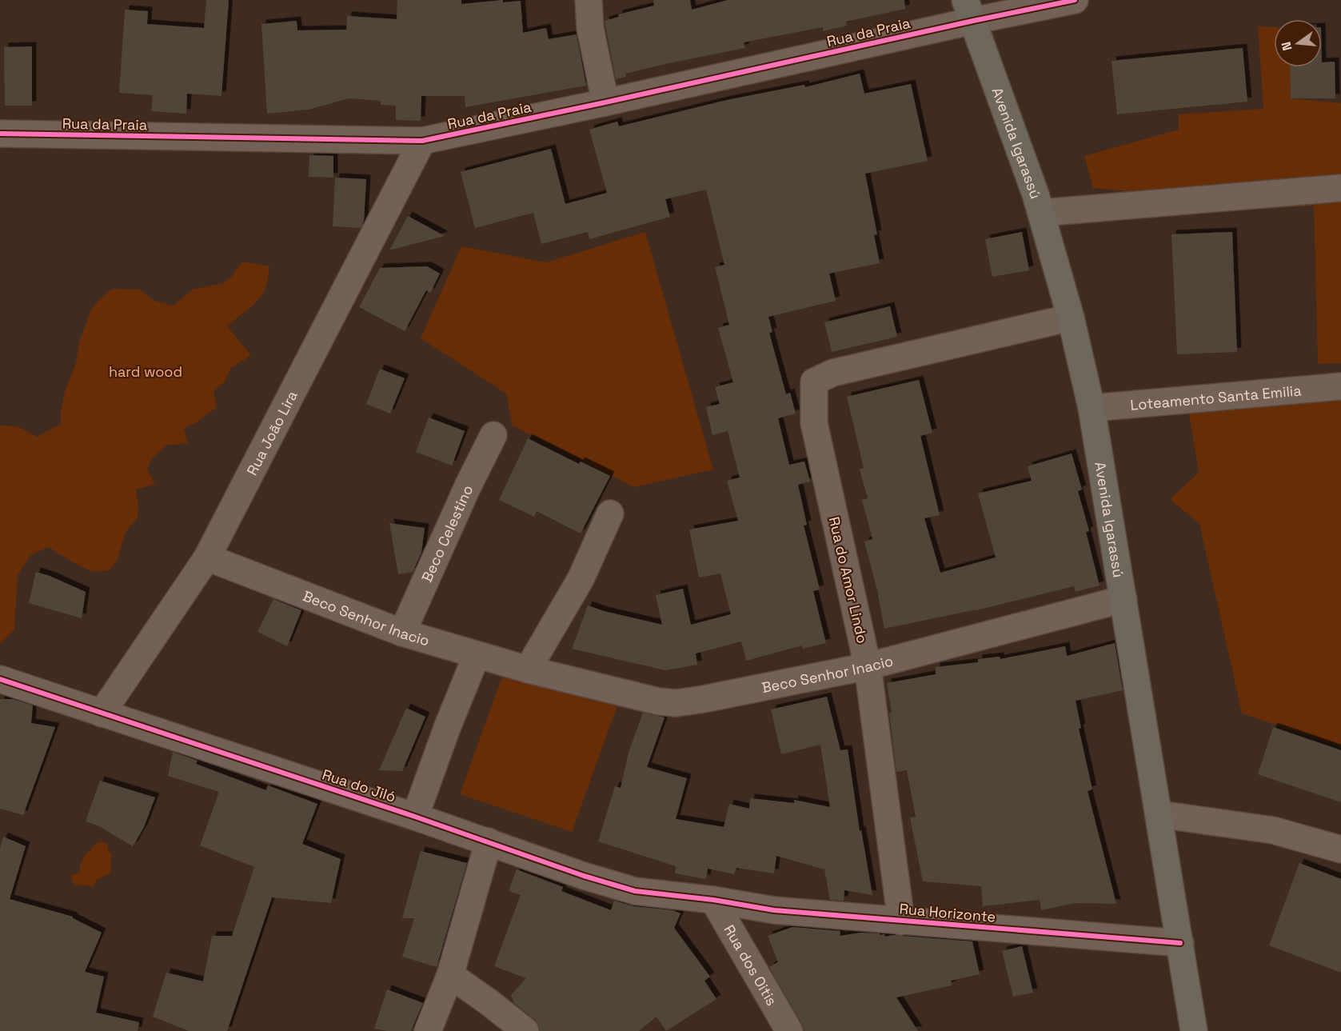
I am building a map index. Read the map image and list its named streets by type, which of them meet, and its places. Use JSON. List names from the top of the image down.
{
  "streets": {
    "main road": ["Avenida Igarassú"],
    "street": [
      "Rua da Praia",
      "Loteamento Santa Emilia",
      "Rua João Lira",
      "Beco Celestino",
      "Rua do Amor Lindo",
      "Beco Senhor Inacio",
      "Rua do Jiló",
      "Rua Horizonte",
      "Rua dos Oitis"
    ]
  },
  "crossings": [
    ["Rua da Praia", "Avenida Igarassú"],
    ["Rua da Praia", "Rua João Lira"],
    ["Avenida Igarassú", "Loteamento Santa Emilia"],
    ["Avenida Igarassú", "Rua do Amor Lindo"],
    ["Avenida Igarassú", "Beco Senhor Inacio"],
    ["Avenida Igarassú", "Rua Horizonte"],
    ["Rua João Lira", "Beco Senhor Inacio"],
    ["Rua João Lira", "Rua do Jiló"],
    ["Beco Celestino", "Beco Senhor Inacio"],
    ["Rua do Amor Lindo", "Beco Senhor Inacio"],
    ["Rua do Amor Lindo", "Rua Horizonte"],
    ["Rua do Jiló", "Rua Horizonte"],
    ["Rua do Jiló", "Rua dos Oitis"],
    ["Rua Horizonte", "Rua dos Oitis"]
  ],
  "parks": ["hard wood"],
  "north": "left"
}
